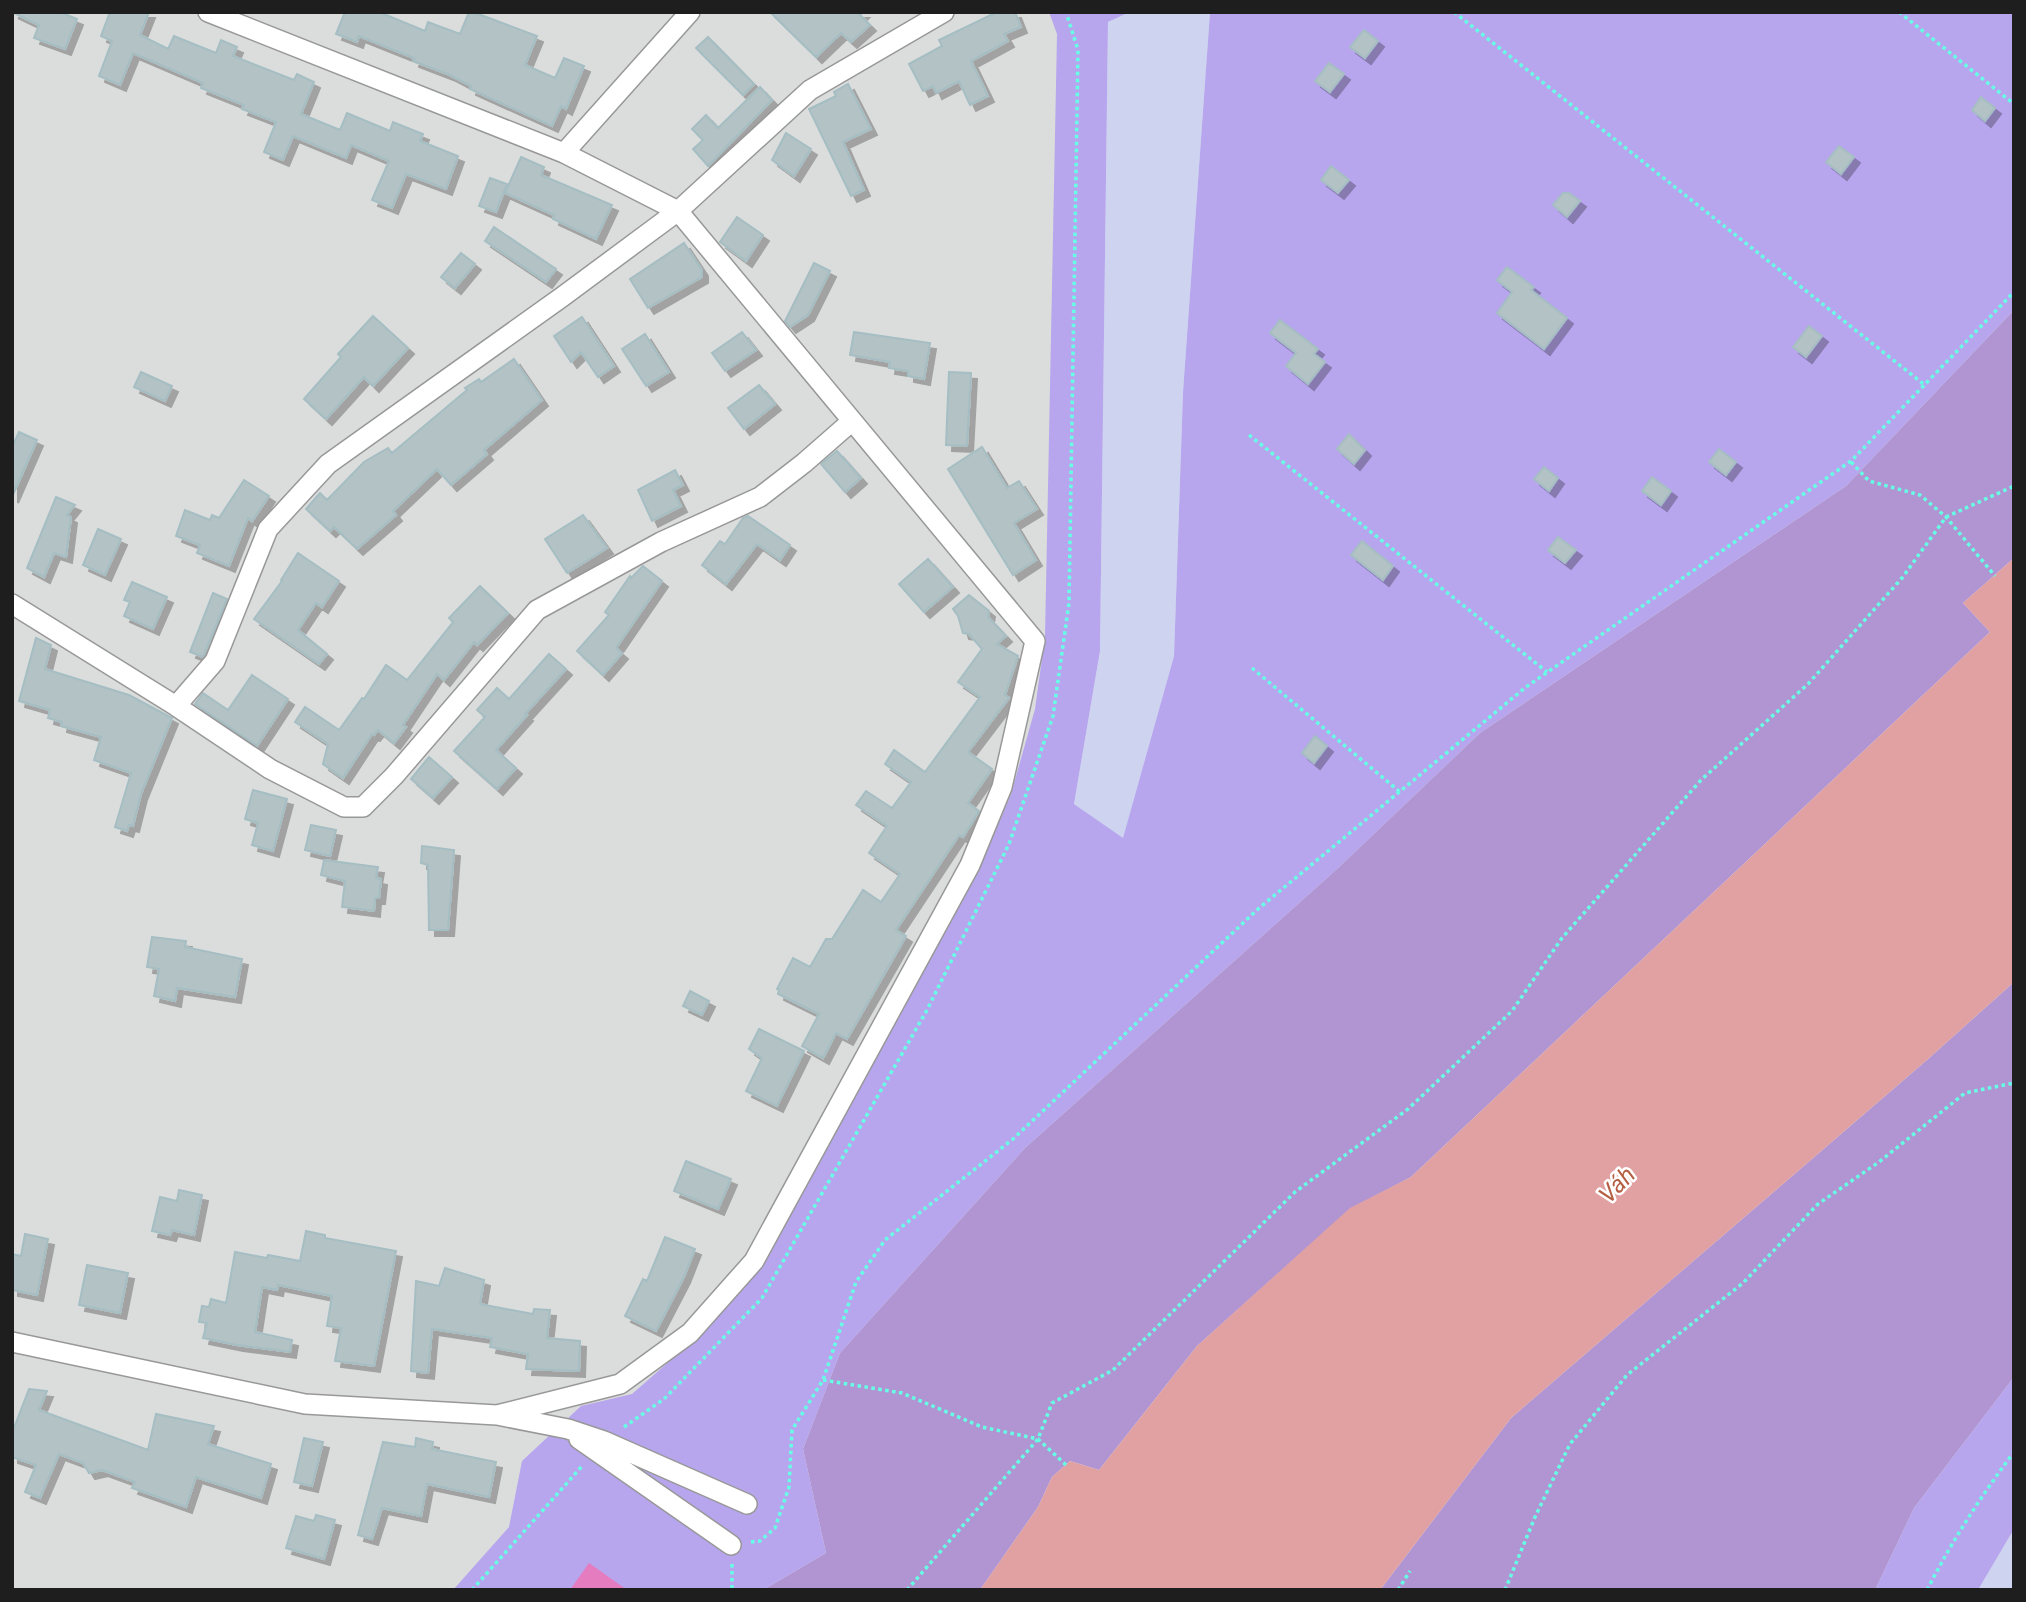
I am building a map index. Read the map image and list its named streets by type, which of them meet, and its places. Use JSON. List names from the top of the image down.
{
  "water": ["Váh"]
}
